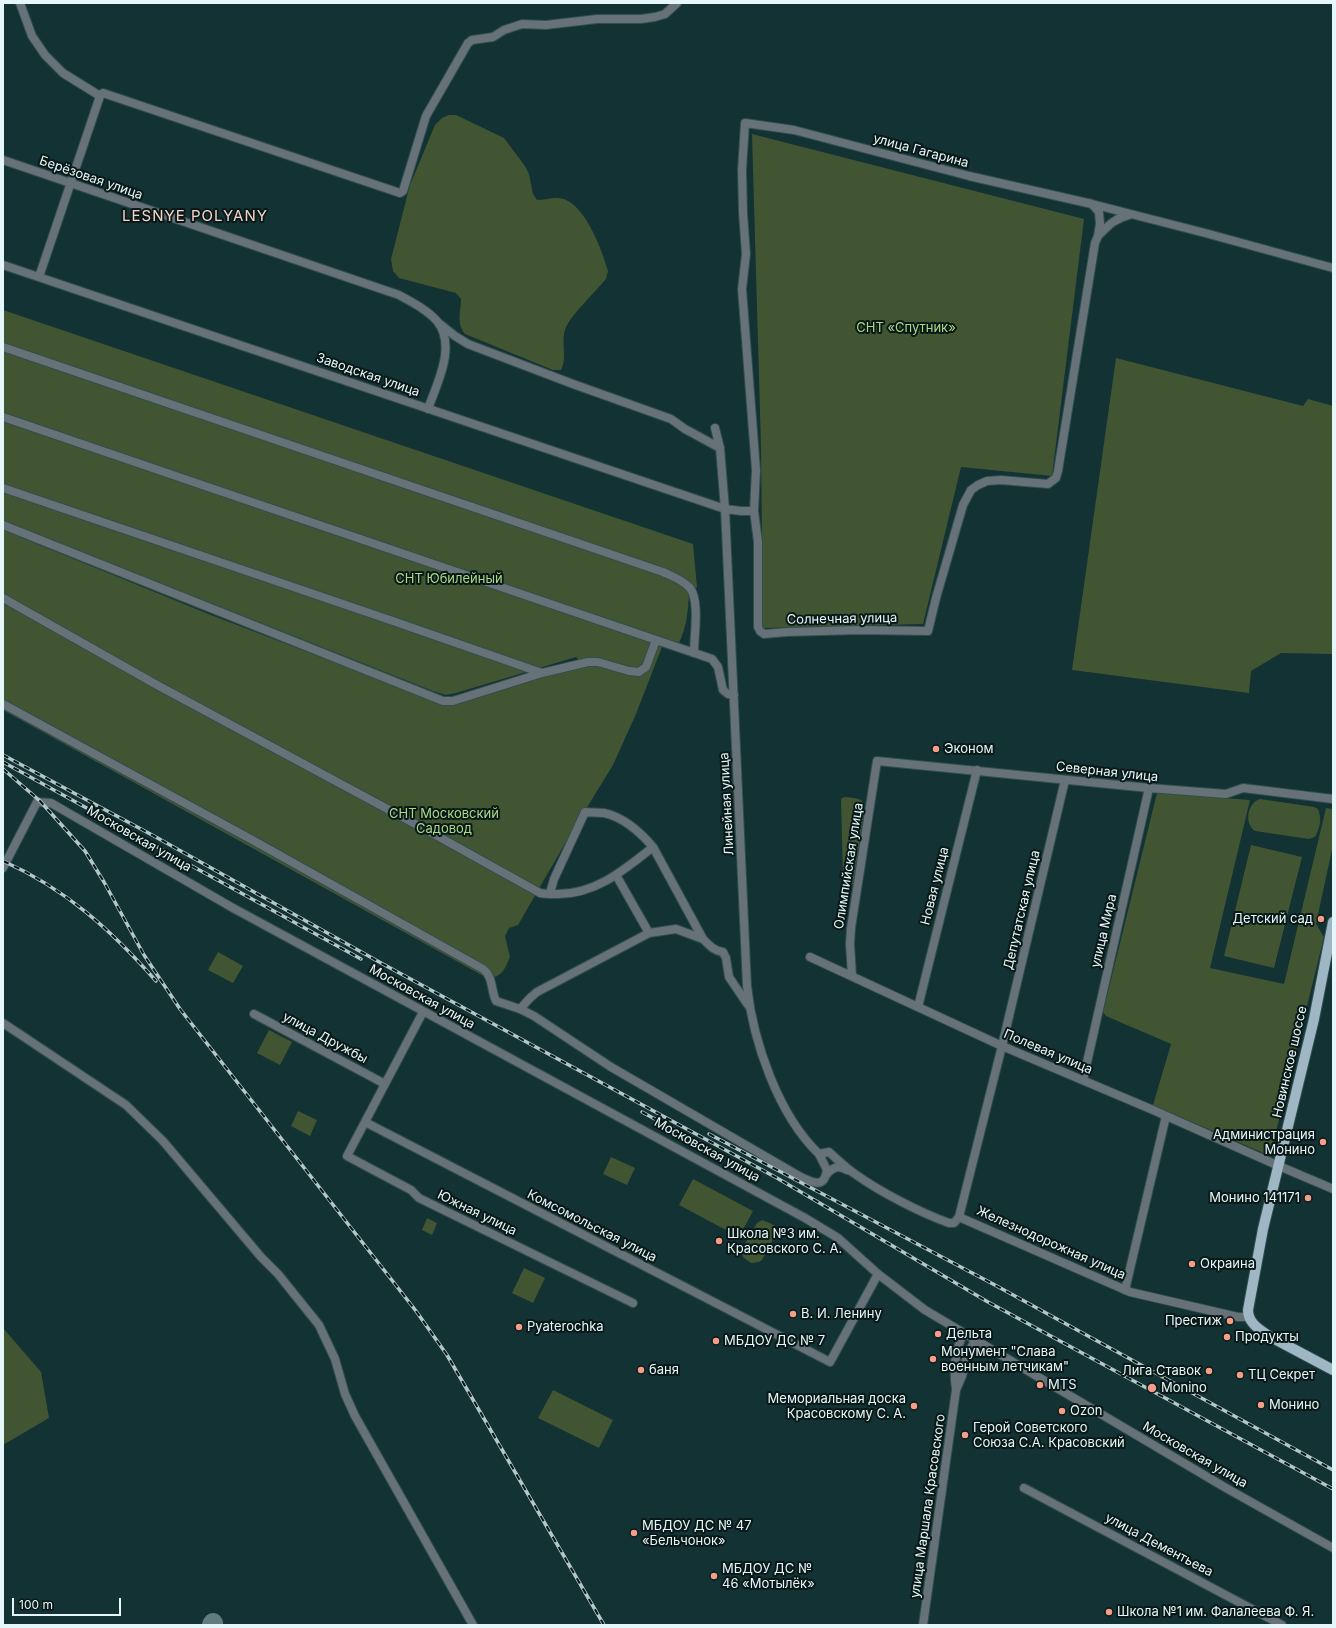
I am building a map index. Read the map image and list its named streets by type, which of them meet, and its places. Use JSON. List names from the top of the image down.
{
  "streets": {
    "main road": ["Новинское шоссе", "Железнодорожная улица"],
    "street": [
      "улица Гагарина",
      "Берёзовая улица",
      "Заводская улица",
      "Солнечная улица",
      "Северная улица",
      "Линейная улица",
      "Московская улица",
      "Олимпийская улица",
      "Новая улица",
      "Депутатская улица",
      "улица Мира",
      "улица Дружбы",
      "Полевая улица",
      "Южная улица",
      "Комсомольская улица",
      "улица Маршала Красовского",
      "улица Дементьева"
    ]
  },
  "crossings": [
    ["улица Гагарина", "Заводская улица"],
    ["улица Гагарина", "Солнечная улица"],
    ["Берёзовая улица", "Линейная улица"],
    ["Заводская улица", "Солнечная улица"],
    ["Заводская улица", "Линейная улица"],
    ["Северная улица", "Олимпийская улица"],
    ["Северная улица", "Новая улица"],
    ["Северная улица", "Депутатская улица"],
    ["Северная улица", "улица Мира"],
    ["Линейная улица", "Железнодорожная улица"],
    ["Московская улица", "Комсомольская улица"],
    ["Московская улица", "улица Маршала Красовского"],
    ["Олимпийская улица", "Полевая улица"],
    ["Новая улица", "Полевая улица"],
    ["Депутатская улица", "Полевая улица"],
    ["Депутатская улица", "Железнодорожная улица"],
    ["улица Мира", "Полевая улица"],
    ["Полевая улица", "Новинское шоссе"],
    ["Новинское шоссе", "Железнодорожная улица"],
    ["Южная улица", "Комсомольская улица"]
  ],
  "districts": ["LESNYE POLYANY"],
  "parks": ["СНТ «Спутник»", "СНТ Юбилейный", "СНТ Московский Садовод"],
  "places": [
    "Эконом",
    "Детский сад",
    "Администрация Монино",
    "Монино 141171",
    "Школа №3 им. Красовского С. А.",
    "Окраина",
    "В. И. Ленину",
    "Престиж",
    "Pyaterochka",
    "Дельта",
    "Продукты",
    "МБДОУ ДС № 7",
    "Монумент \"Слава военным летчикам\"",
    "баня",
    "Лига Ставок",
    "ТЦ Секрет",
    "MTS",
    "Monino",
    "Монино",
    "Мемориальная доска Красовскому С. А.",
    "Ozon",
    "Герой Советского Союза С.А. Красовский",
    "МБДОУ ДС № 47 «Бельчонок»",
    "МБДОУ ДC № 46 «Мотылёк»",
    "Школа №1 им. Фалалеева Ф. Я."
  ],
  "scale_bar": "100 m"
}
